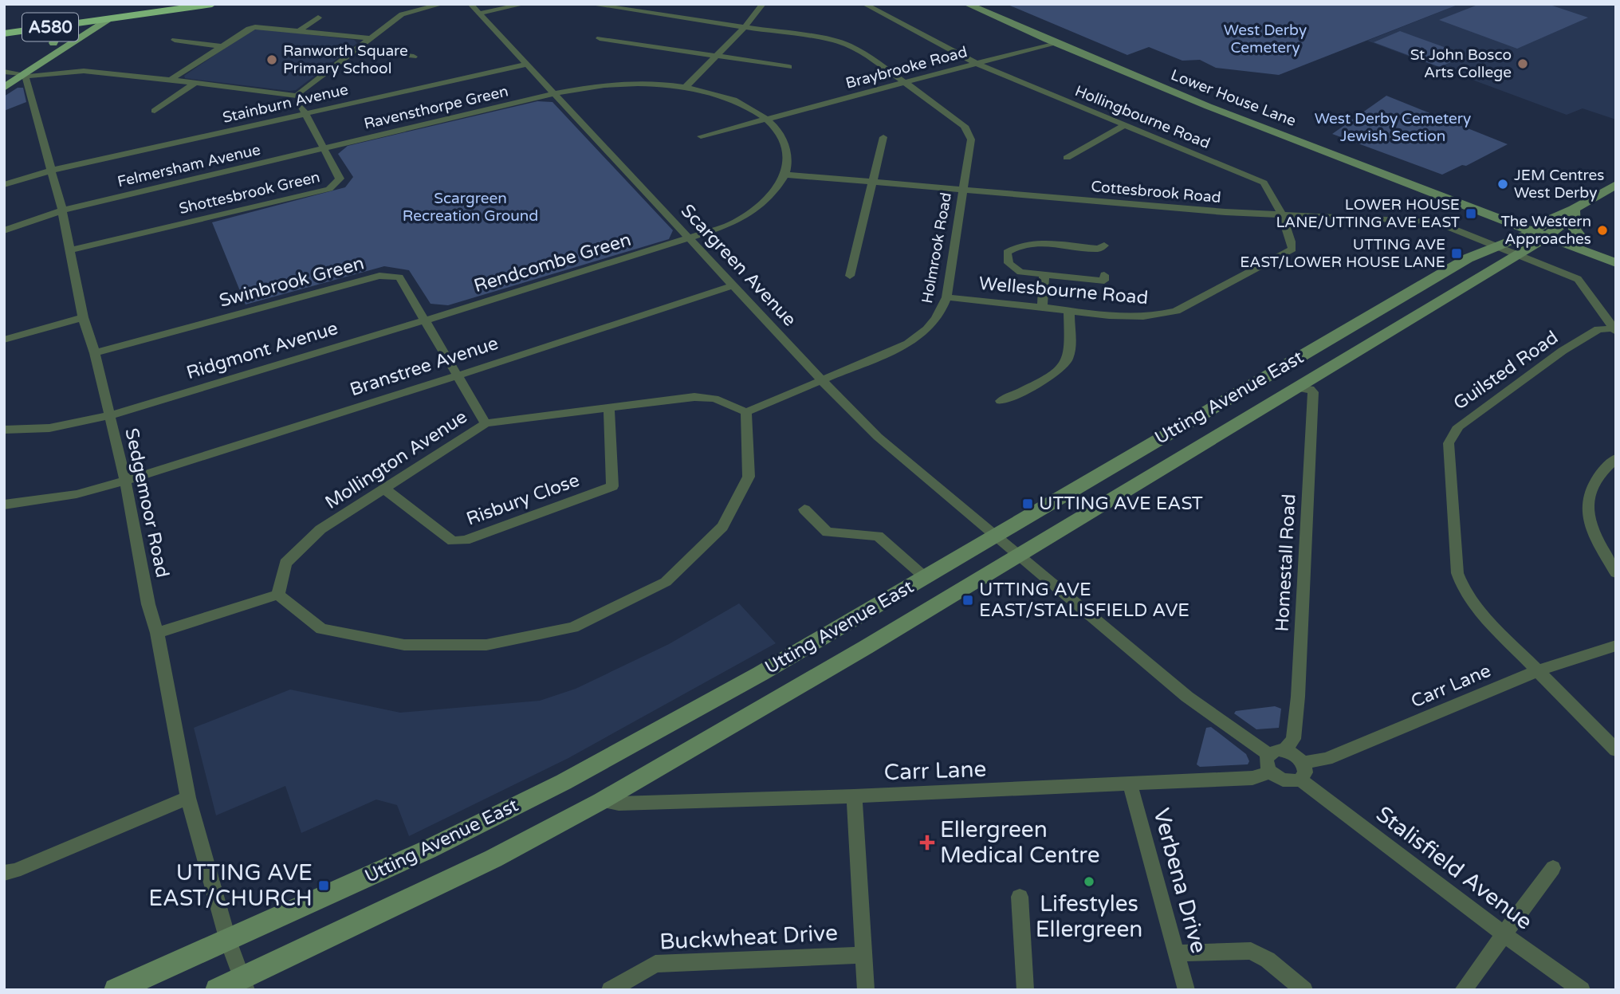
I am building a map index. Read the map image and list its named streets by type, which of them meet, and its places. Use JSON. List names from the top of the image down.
{
  "streets": {
    "highway": ["A580"],
    "street": [
      "Braybrooke Road",
      "Lower House Lane",
      "Stainburn Avenue",
      "Ravensthorpe Green",
      "Hollingbourne Road",
      "Felmersham Avenue",
      "Cottesbrook Road",
      "Shottesbrook Green",
      "Holmrook Road",
      "Rendcombe Green",
      "Scargreen Avenue",
      "Swinbrook Green",
      "Wellesbourne Road",
      "Ridgmont Avenue",
      "Branstree Avenue",
      "Guilsted Road",
      "Utting Avenue East",
      "Mollington Avenue",
      "Risbury Close",
      "Sedgemoor Road",
      "Homestall Road",
      "Carr Lane",
      "Stalisfield Avenue",
      "Verbena Drive",
      "Buckwheat Drive"
    ]
  },
  "crossings": [
    ["A580", "Sedgemoor Road"],
    ["Braybrooke Road", "Lower House Lane"],
    ["Braybrooke Road", "Ravensthorpe Green"],
    ["Braybrooke Road", "Hollingbourne Road"],
    ["Braybrooke Road", "Holmrook Road"],
    ["Lower House Lane", "Utting Avenue East"],
    ["Stainburn Avenue", "Shottesbrook Green"],
    ["Stainburn Avenue", "Scargreen Avenue"],
    ["Stainburn Avenue", "Sedgemoor Road"],
    ["Ravensthorpe Green", "Felmersham Avenue"],
    ["Ravensthorpe Green", "Shottesbrook Green"],
    ["Ravensthorpe Green", "Scargreen Avenue"],
    ["Hollingbourne Road", "Cottesbrook Road"],
    ["Hollingbourne Road", "Wellesbourne Road"],
    ["Felmersham Avenue", "Shottesbrook Green"],
    ["Felmersham Avenue", "Sedgemoor Road"],
    ["Cottesbrook Road", "Holmrook Road"],
    ["Cottesbrook Road", "Rendcombe Green"],
    ["Cottesbrook Road", "Wellesbourne Road"],
    ["Cottesbrook Road", "Guilsted Road"],
    ["Cottesbrook Road", "Utting Avenue East"],
    ["Shottesbrook Green", "Sedgemoor Road"],
    ["Holmrook Road", "Scargreen Avenue"],
    ["Holmrook Road", "Wellesbourne Road"],
    ["Rendcombe Green", "Scargreen Avenue"],
    ["Rendcombe Green", "Swinbrook Green"],
    ["Rendcombe Green", "Ridgmont Avenue"],
    ["Scargreen Avenue", "Branstree Avenue"],
    ["Scargreen Avenue", "Utting Avenue East"],
    ["Scargreen Avenue", "Stalisfield Avenue"],
    ["Swinbrook Green", "Ridgmont Avenue"],
    ["Swinbrook Green", "Branstree Avenue"],
    ["Swinbrook Green", "Mollington Avenue"],
    ["Swinbrook Green", "Sedgemoor Road"],
    ["Ridgmont Avenue", "Sedgemoor Road"],
    ["Branstree Avenue", "Sedgemoor Road"],
    ["Guilsted Road", "Carr Lane"],
    ["Utting Avenue East", "Sedgemoor Road"],
    ["Utting Avenue East", "Homestall Road"],
    ["Utting Avenue East", "Carr Lane"],
    ["Utting Avenue East", "Stalisfield Avenue"],
    ["Mollington Avenue", "Risbury Close"],
    ["Homestall Road", "Carr Lane"],
    ["Homestall Road", "Stalisfield Avenue"],
    ["Carr Lane", "Stalisfield Avenue"],
    ["Carr Lane", "Verbena Drive"]
  ],
  "parks": ["West Derby Cemetery", "West Derby Cemetery Jewish Section", "Scargreen Recreation Ground"],
  "places": {
    "other": [
      "Ranworth Square Primary School",
      "St John Bosco Arts College",
      "JEM Centres West Derby",
      "The Western Approaches",
      "Lifestyles Ellergreen"
    ],
    "transit": [
      "LOWER HOUSE LANE/UTTING AVE EAST",
      "UTTING AVE EAST/LOWER HOUSE LANE",
      "UTTING AVE EAST",
      "UTTING AVE EAST/STALISFIELD AVE",
      "UTTING AVE EAST/CHURCH"
    ],
    "health": ["Ellergreen Medical Centre"]
  }
}
